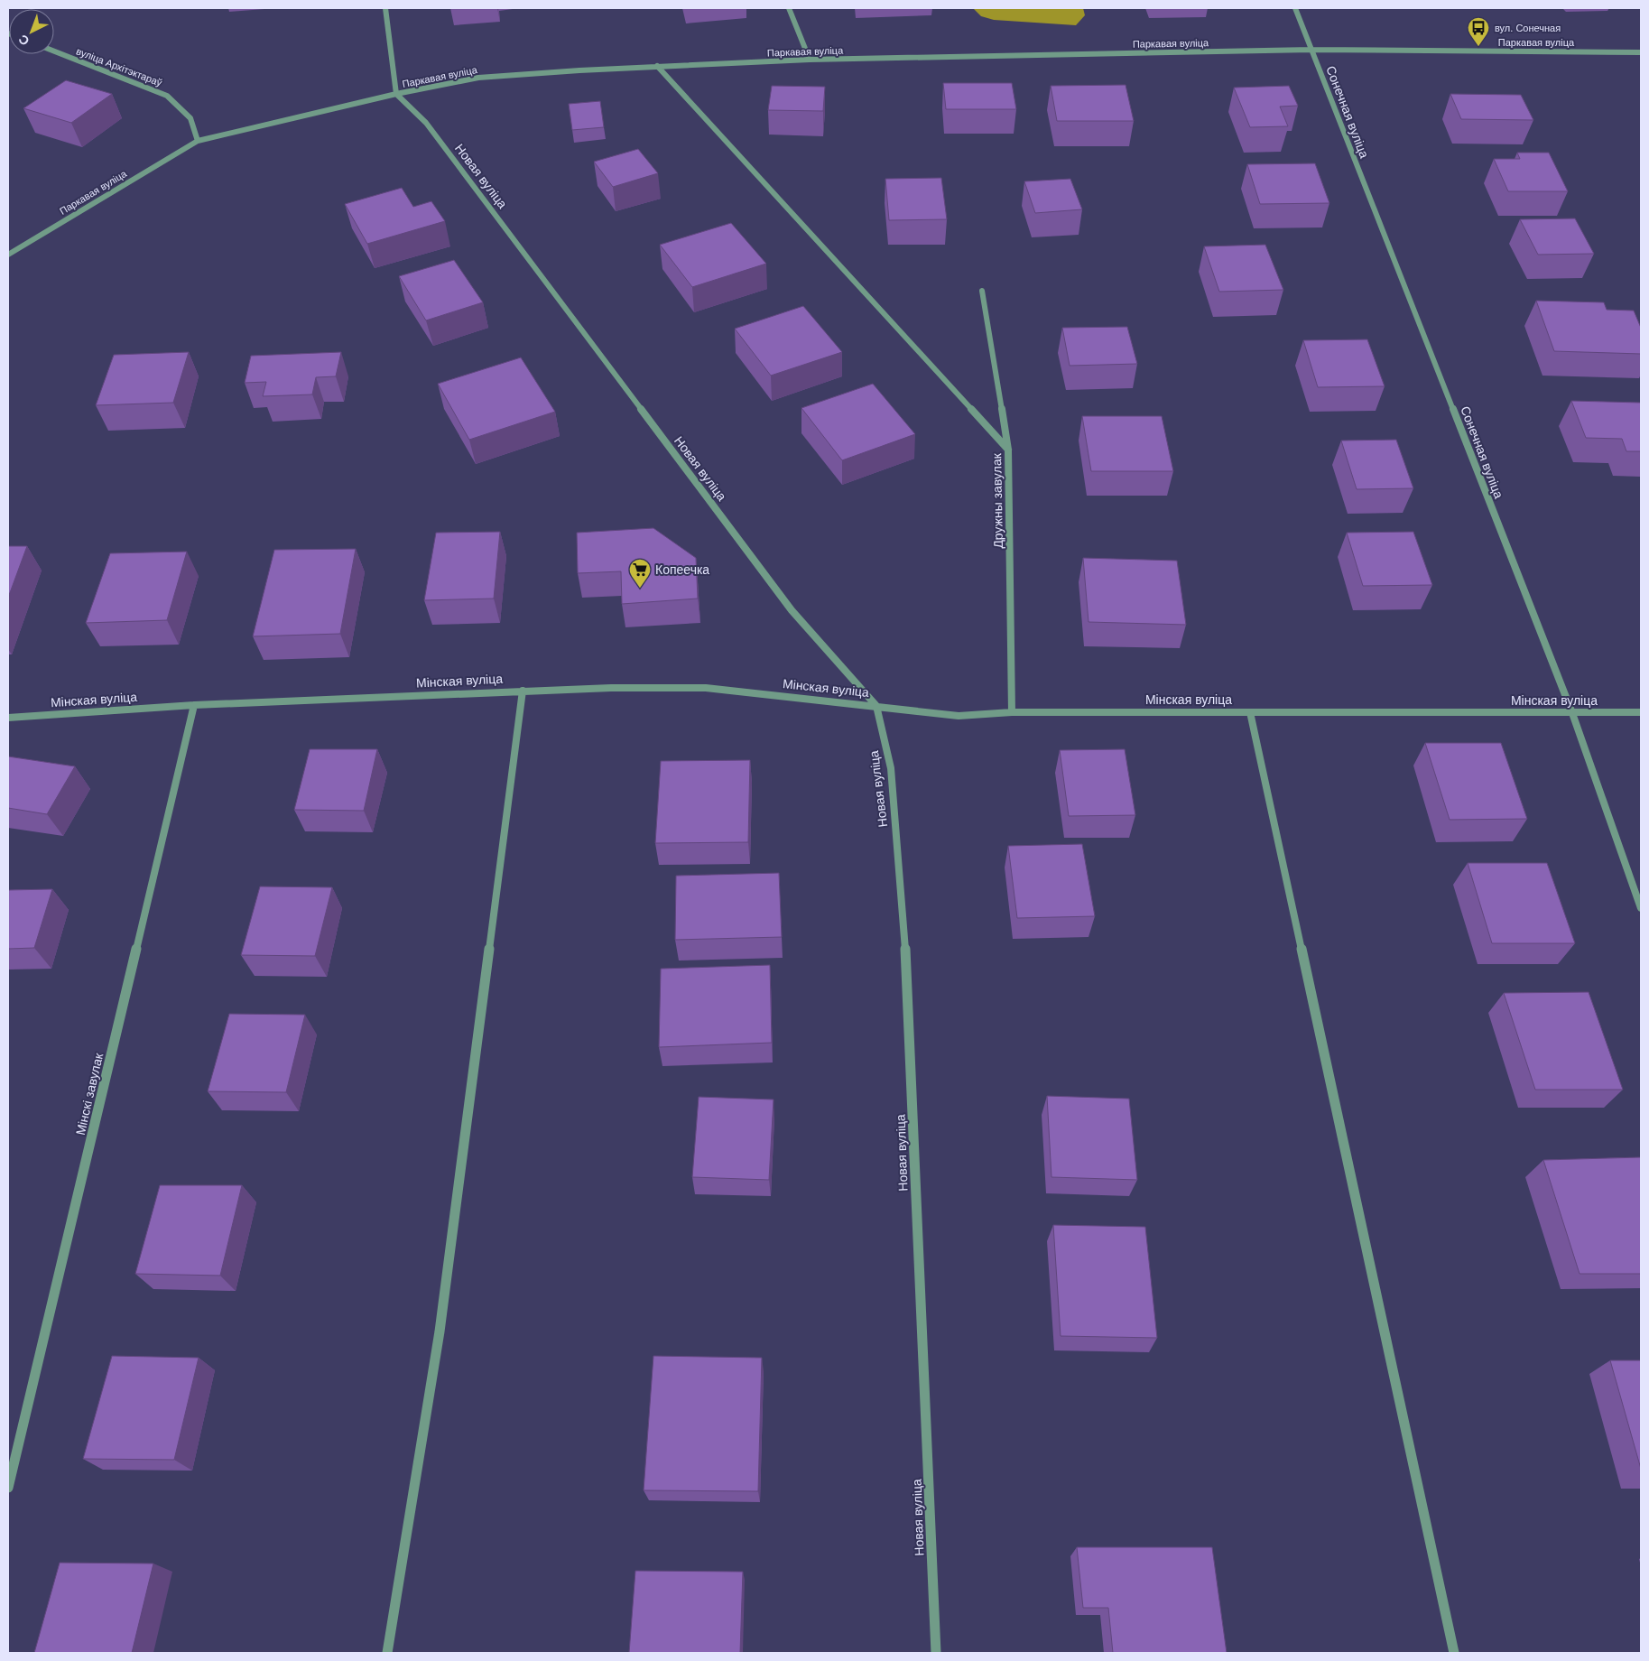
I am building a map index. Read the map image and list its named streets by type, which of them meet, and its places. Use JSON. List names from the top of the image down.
{
  "streets": {
    "street": [
      "Паркавая вуліца",
      "вуліца Архітэктараў",
      "Сонечная вуліца",
      "Новая вуліца",
      "Дружны завулак",
      "Мінская вуліца",
      "Мінскі завулак"
    ]
  },
  "crossings": [
    ["Паркавая вуліца", "вуліца Архітэктараў"],
    ["Паркавая вуліца", "Сонечная вуліца"],
    ["Паркавая вуліца", "Новая вуліца"],
    ["Сонечная вуліца", "Мінская вуліца"],
    ["Новая вуліца", "Мінская вуліца"],
    ["Дружны завулак", "Мінская вуліца"],
    ["Мінская вуліца", "Мінскі завулак"]
  ],
  "places": {
    "bus stop": ["вул. Сонечная"],
    "supermarket": ["Копеечка"]
  },
  "north": "bottom left"
}
